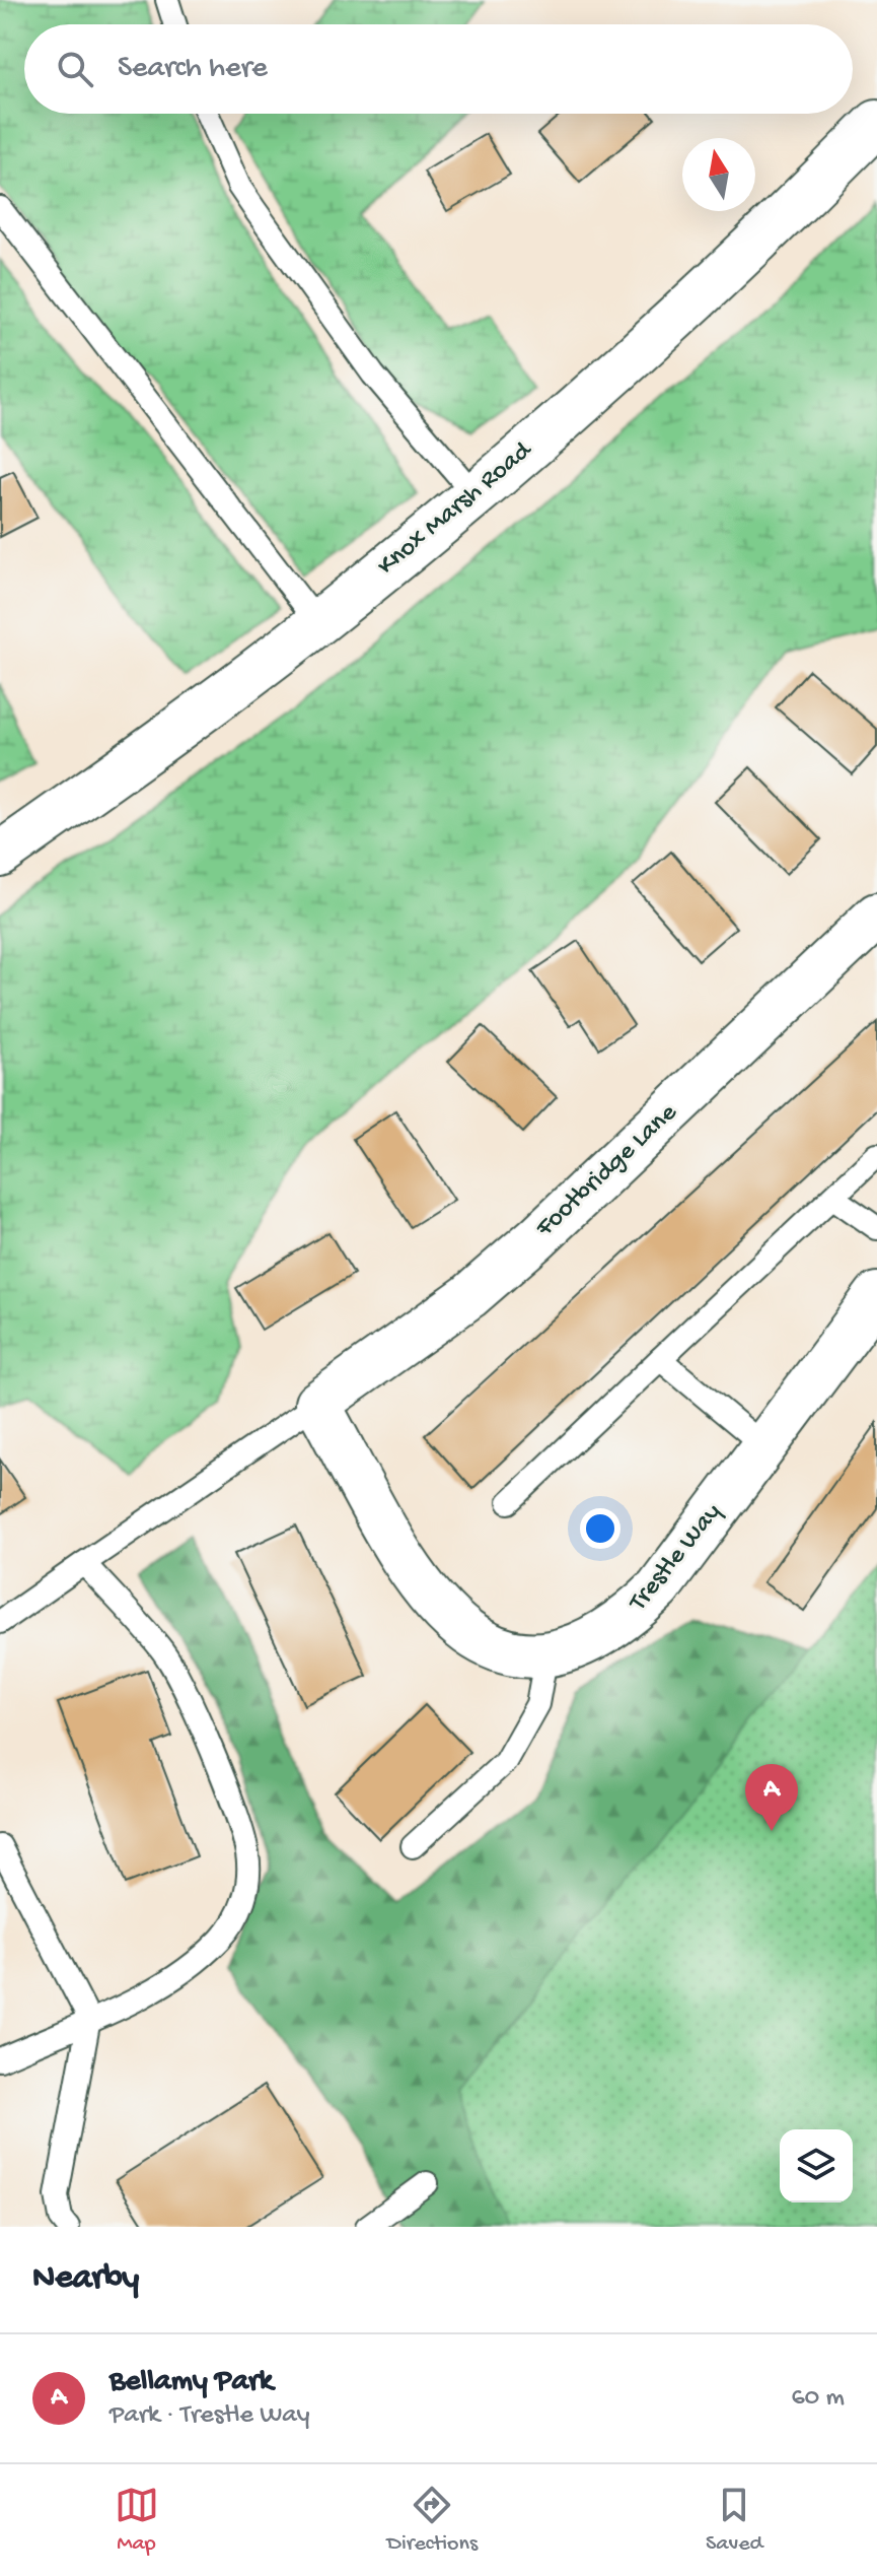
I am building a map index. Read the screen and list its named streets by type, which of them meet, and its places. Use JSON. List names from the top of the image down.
{
  "streets": {
    "street": ["Knox Marsh Road", "Footbridge Lane", "Trestle Way"]
  },
  "crossings": [
    ["Footbridge Lane", "Trestle Way"]
  ],
  "north": "top",
  "page": {
    "search": "Search here",
    "pins": "A",
    "heading": "Nearby",
    "list": [
      {
        "mark": "A",
        "name": "Bellamy Park",
        "note": "Park · Trestle Way",
        "value": "60 m"
      }
    ],
    "nav": ["Map", "Directions", "Saved"]
  }
}
